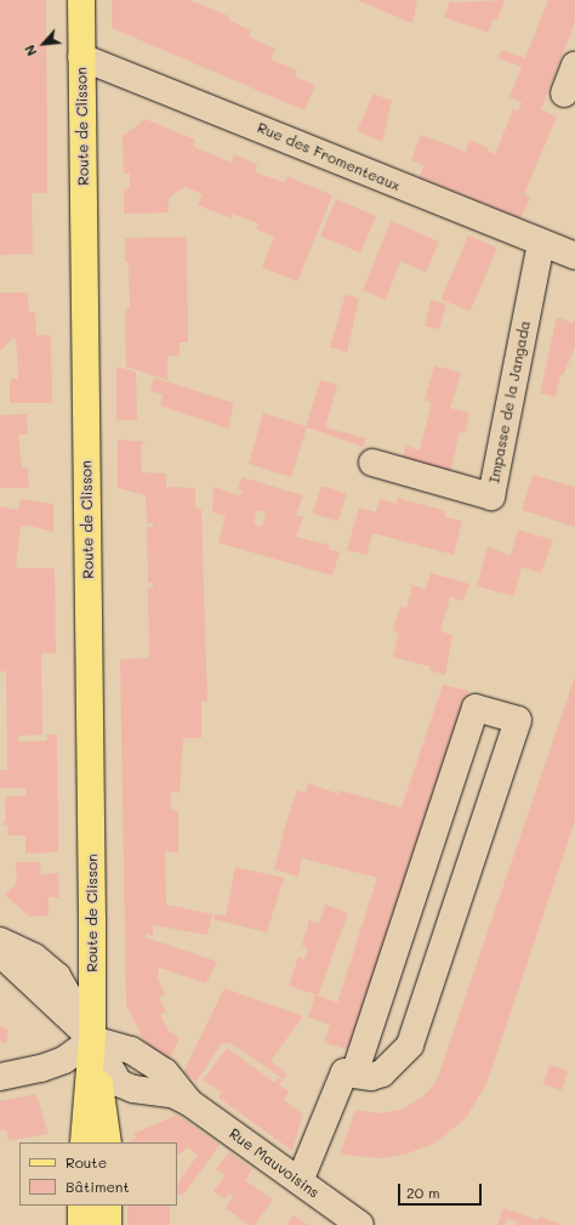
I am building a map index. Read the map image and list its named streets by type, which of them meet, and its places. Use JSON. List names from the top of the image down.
{
  "streets": {
    "main road": ["Route de Clisson"],
    "street": ["Rue des Fromenteaux", "Impasse de la Jangada", "Rue Mauvoisins"]
  },
  "crossings": [
    ["Route de Clisson", "Rue des Fromenteaux"],
    ["Route de Clisson", "Rue Mauvoisins"],
    ["Rue des Fromenteaux", "Impasse de la Jangada"]
  ],
  "legend": ["Route", "Bâtiment"],
  "scale_bar": "20 m",
  "north": "bottom left"
}
